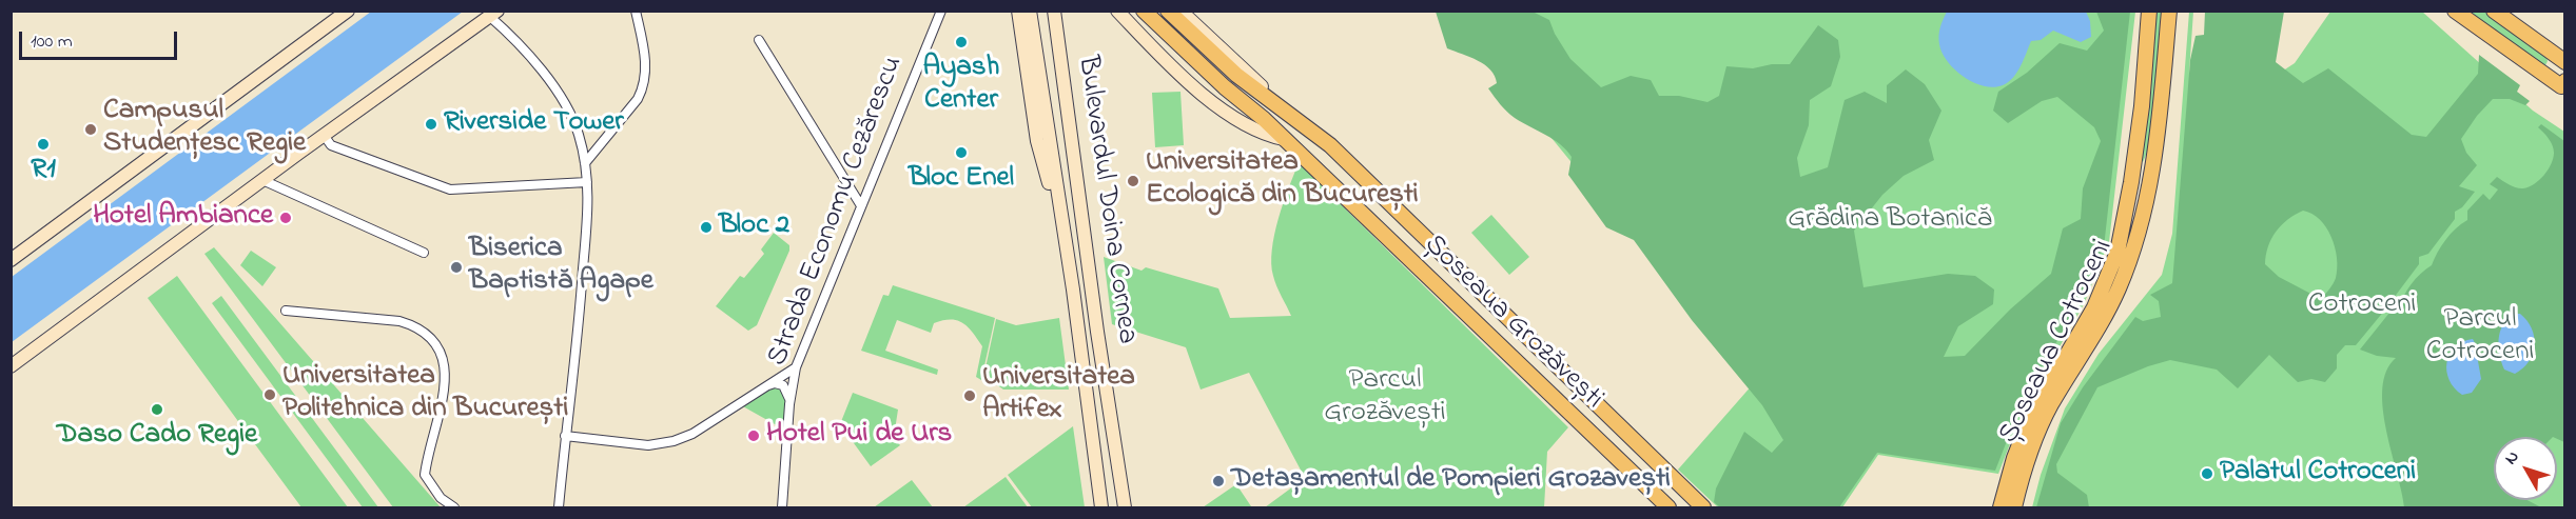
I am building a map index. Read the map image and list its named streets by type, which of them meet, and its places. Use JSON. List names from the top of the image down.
{
  "streets": {
    "main road": ["Bulevardul Doina Cornea", "Șoseaua Grozăvești", "Șoseaua Cotroceni"],
    "street": ["Strada Economu Cezărescu"]
  },
  "parks": [
    "Grădina Botanică",
    "Cotroceni",
    "Parcul Cotroceni",
    "Parcul Grozăvești"
  ],
  "places": [
    "Ayash Center",
    "Riverside Tower",
    "Campusul Studențesc Regie",
    "R1",
    "Bloc Enel",
    "Universitatea Ecologică din București",
    "Hotel Ambiance",
    "Bloc 2",
    "Biserica Baptistă Agape",
    "Universitatea Politehnica din București",
    "Universitatea Artifex",
    "Daso Cado Regie",
    "Hotel Pui de Urs",
    "Palatul Cotroceni",
    "Detașamentul de Pompieri Grozavești"
  ],
  "scale_bar": "100 m",
  "north": "top left"
}
